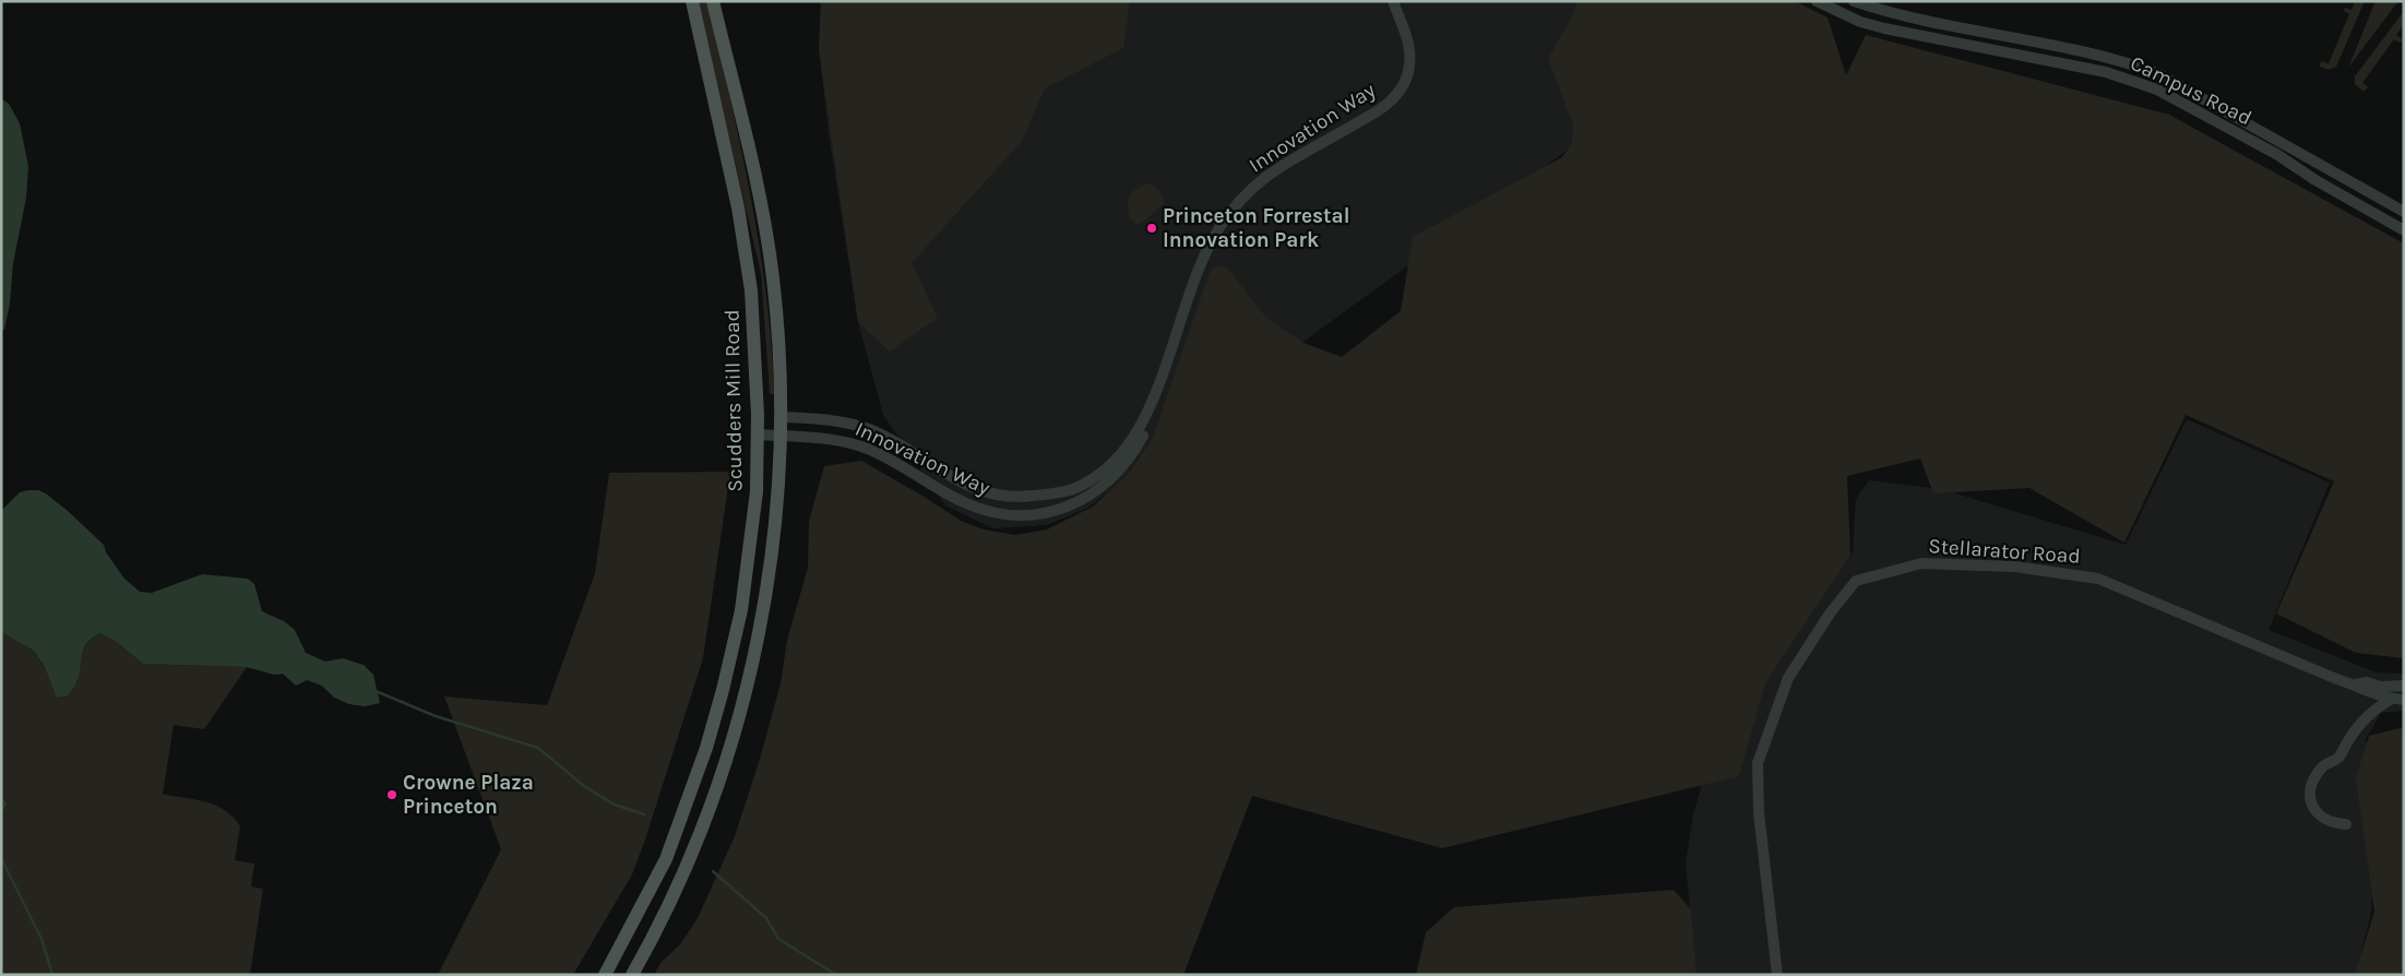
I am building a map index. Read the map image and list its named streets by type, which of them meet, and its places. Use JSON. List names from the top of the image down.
{
  "streets": {
    "main road": ["Scudders Mill Road"],
    "street": ["Campus Road", "Innovation Way", "Stellarator Road"]
  },
  "crossings": [
    ["Innovation Way", "Scudders Mill Road"]
  ],
  "places": ["Princeton Forrestal Innovation Park", "Crowne Plaza Princeton"]
}
